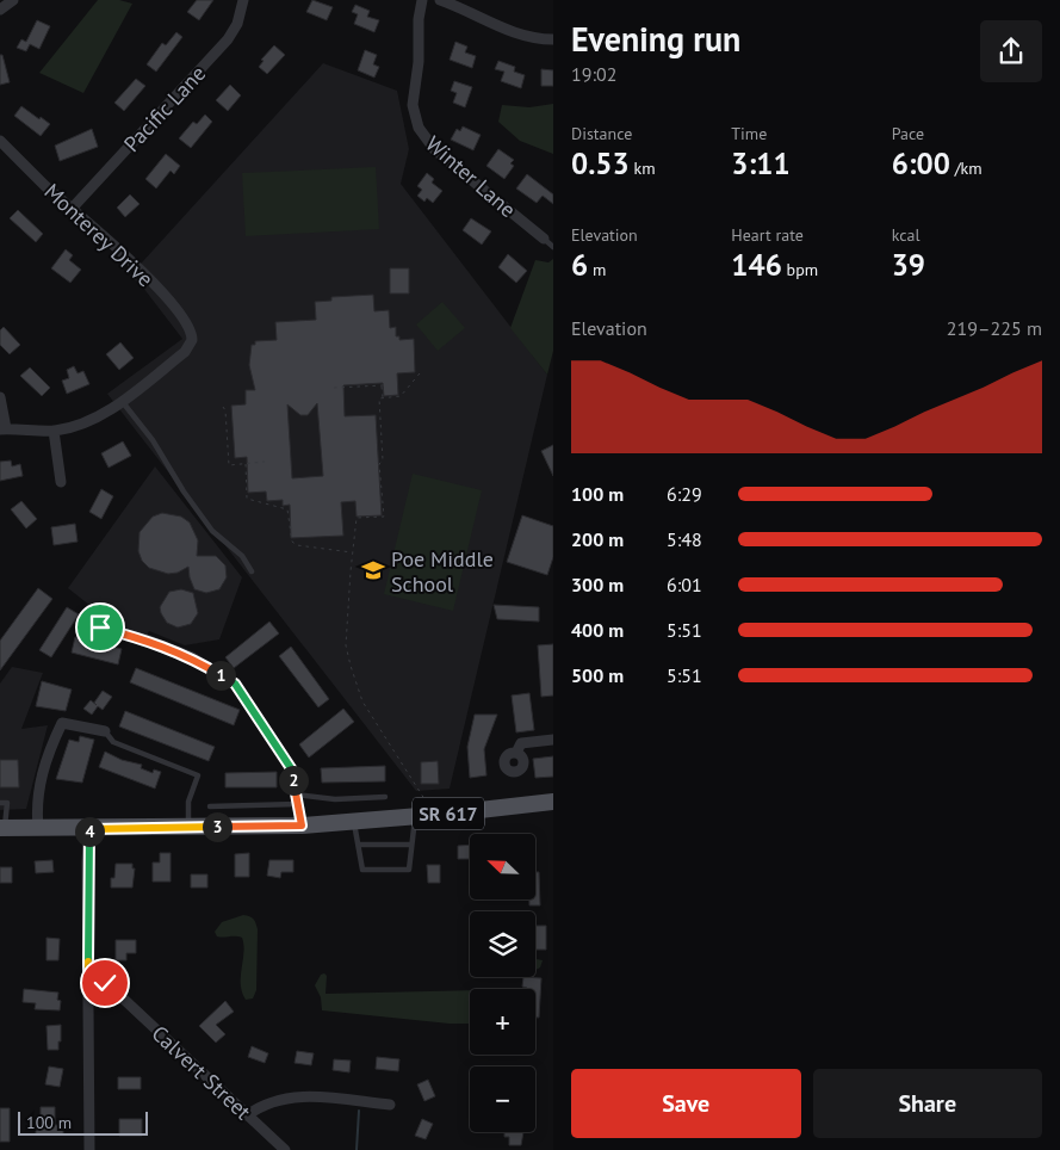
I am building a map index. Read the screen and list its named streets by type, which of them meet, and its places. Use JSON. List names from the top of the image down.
{
  "streets": {
    "main road": ["SR 617"],
    "street": [
      "Pacific Lane",
      "Winter Lane",
      "Monterey Drive",
      "Calvert Street"
    ]
  },
  "crossings": [
    ["Pacific Lane", "Monterey Drive"]
  ],
  "places": {
    "school or university": ["Poe Middle School"]
  },
  "scale_bar": "100 m",
  "north": "top left",
  "page": {
    "heading": ["Evening run", "19:02"],
    "stats": [
      ["Distance", "0.53 km"],
      ["Time", "3:11"],
      ["Pace", "6:00 /km"],
      ["Elevation", "6 m"],
      ["Heart rate", "146 bpm"],
      ["kcal", "39"]
    ],
    "chart": ["Elevation", "219–225 m"],
    "list": [
      {
        "name": "100 m",
        "note": "6:29"
      },
      {
        "name": "200 m",
        "note": "5:48"
      },
      {
        "name": "300 m",
        "note": "6:01"
      },
      {
        "name": "400 m",
        "note": "5:51"
      },
      {
        "name": "500 m",
        "note": "5:51"
      }
    ],
    "pins": [
      "1",
      "2",
      "3",
      "4"
    ],
    "map_buttons": ["+", "−"],
    "buttons": ["Save", "Share"],
    "scale": "100 m"
  }
}
